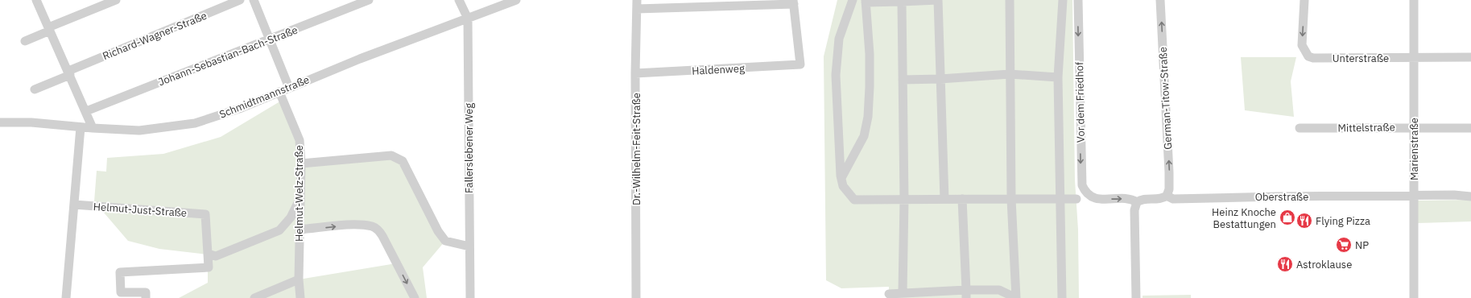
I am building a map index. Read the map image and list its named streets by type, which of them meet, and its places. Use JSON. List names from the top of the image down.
{
  "streets": {
    "street": [
      "Richard-Wagner-Straße",
      "Johann-Sebastian-Bach-Straße",
      "Unterstraße",
      "Haldenweg",
      "Schmidtmannstraße",
      "German-Titow-Straße",
      "Vor dem Friedhof",
      "Mittelstraße",
      "Fallerslebener Weg",
      "Dr.-Wilhelm-Feit-Straße",
      "Marienstraße",
      "Helmut-Welz-Straße",
      "Oberstraße",
      "Helmut-Just-Straße"
    ]
  },
  "crossings": [
    ["Unterstraße", "Marienstraße"],
    ["Haldenweg", "Dr.-Wilhelm-Feit-Straße"],
    ["Schmidtmannstraße", "Fallerslebener Weg"],
    ["Schmidtmannstraße", "Helmut-Welz-Straße"],
    ["German-Titow-Straße", "Oberstraße"],
    ["Vor dem Friedhof", "Oberstraße"],
    ["Mittelstraße", "Marienstraße"],
    ["Marienstraße", "Oberstraße"]
  ],
  "one_way": ["German-Titow-Straße"],
  "places": {
    "shop": ["Heinz Knoche Bestattungen"],
    "restaurant": ["Flying Pizza", "Astroklause"],
    "supermarket": ["NP"]
  }
}
